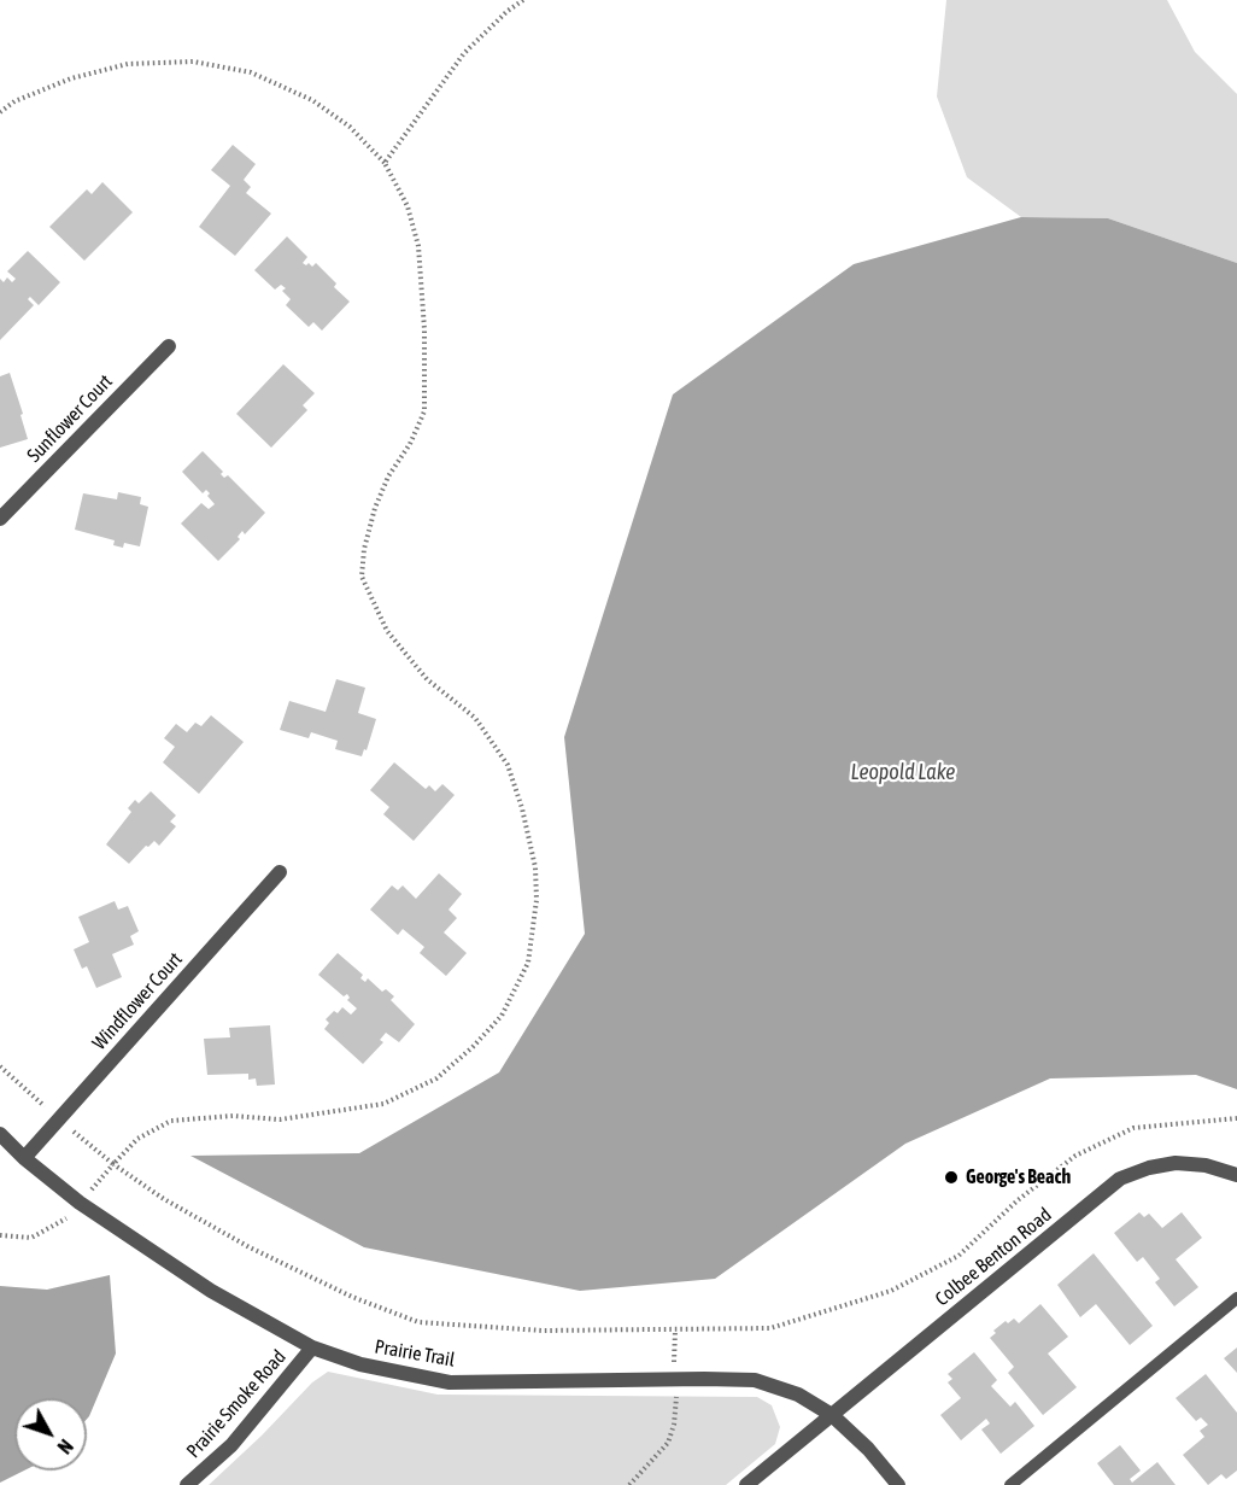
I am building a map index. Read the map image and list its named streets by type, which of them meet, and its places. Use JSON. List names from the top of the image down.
{
  "streets": {
    "street": [
      "Sunflower Court",
      "Windflower Court",
      "Colbee Benton Road",
      "Prairie Trail",
      "Prairie Smoke Road"
    ]
  },
  "crossings": [
    ["Windflower Court", "Prairie Trail"],
    ["Colbee Benton Road", "Prairie Trail"],
    ["Prairie Trail", "Prairie Smoke Road"]
  ],
  "water": ["Leopold Lake"],
  "places": ["George's Beach"],
  "north": "bottom right"
}
